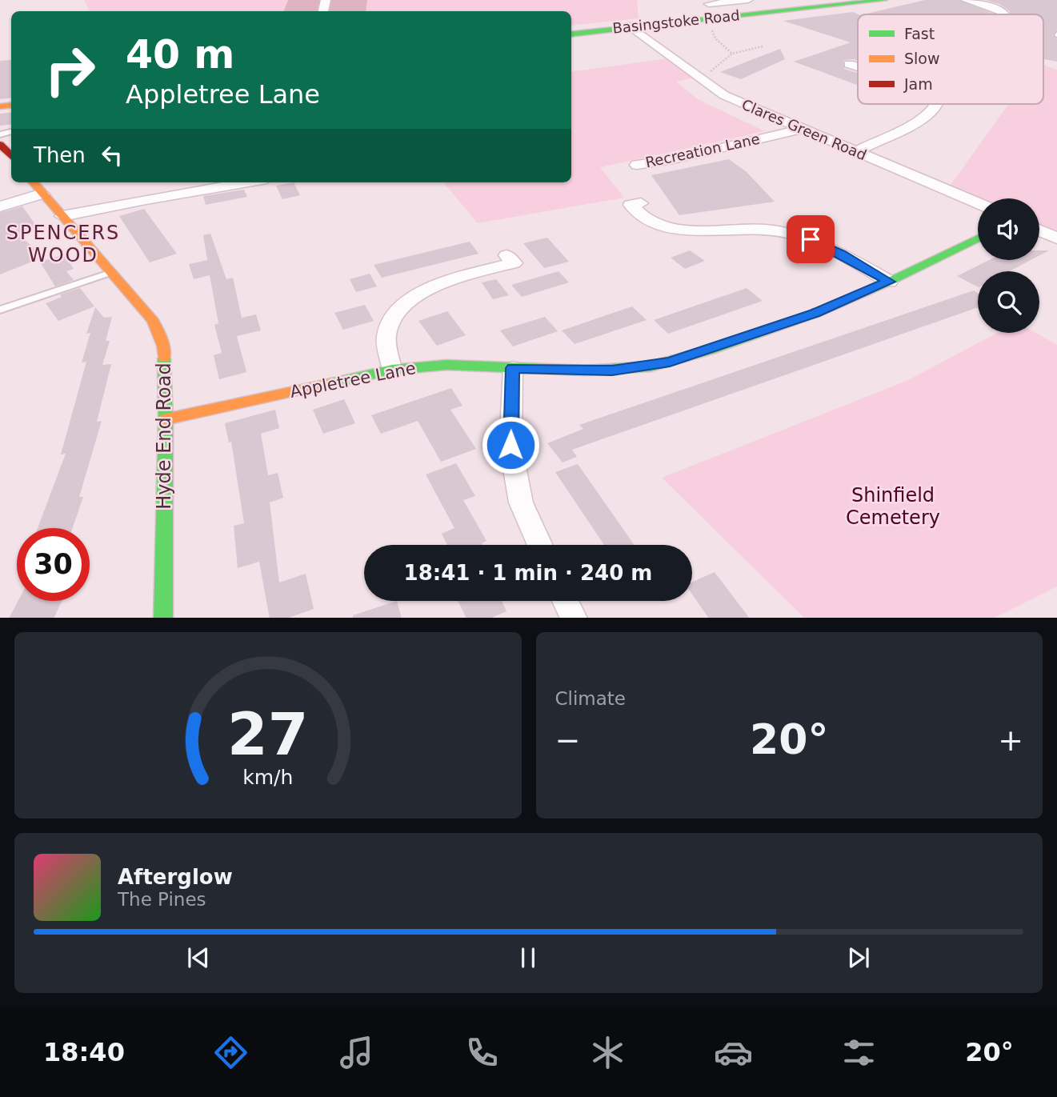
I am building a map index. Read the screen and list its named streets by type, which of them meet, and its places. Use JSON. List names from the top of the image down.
{
  "streets": {
    "street": [
      "Basingstoke Road",
      "Clares Green Road",
      "Recreation Lane",
      "Appletree Lane",
      "Hyde End Road"
    ]
  },
  "crossings": [
    ["Basingstoke Road", "Clares Green Road"],
    ["Clares Green Road", "Recreation Lane"],
    ["Appletree Lane", "Hyde End Road"]
  ],
  "districts": ["SPENCERS WOOD"],
  "parks": ["Shinfield Cemetery"],
  "legend": ["Fast", "Slow", "Jam"],
  "page": {
    "turn": ["40 m", "Appletree Lane"],
    "then": "Then",
    "limit": "30",
    "trip": "18:41 · 1 min · 240 m",
    "tile": "Climate",
    "heat": ["−", "20°", "+"],
    "song": ["Afterglow", "The Pines"],
    "tabs": ["18:40", "20°"],
    "gauge": ["27", "km/h"]
  }
}
